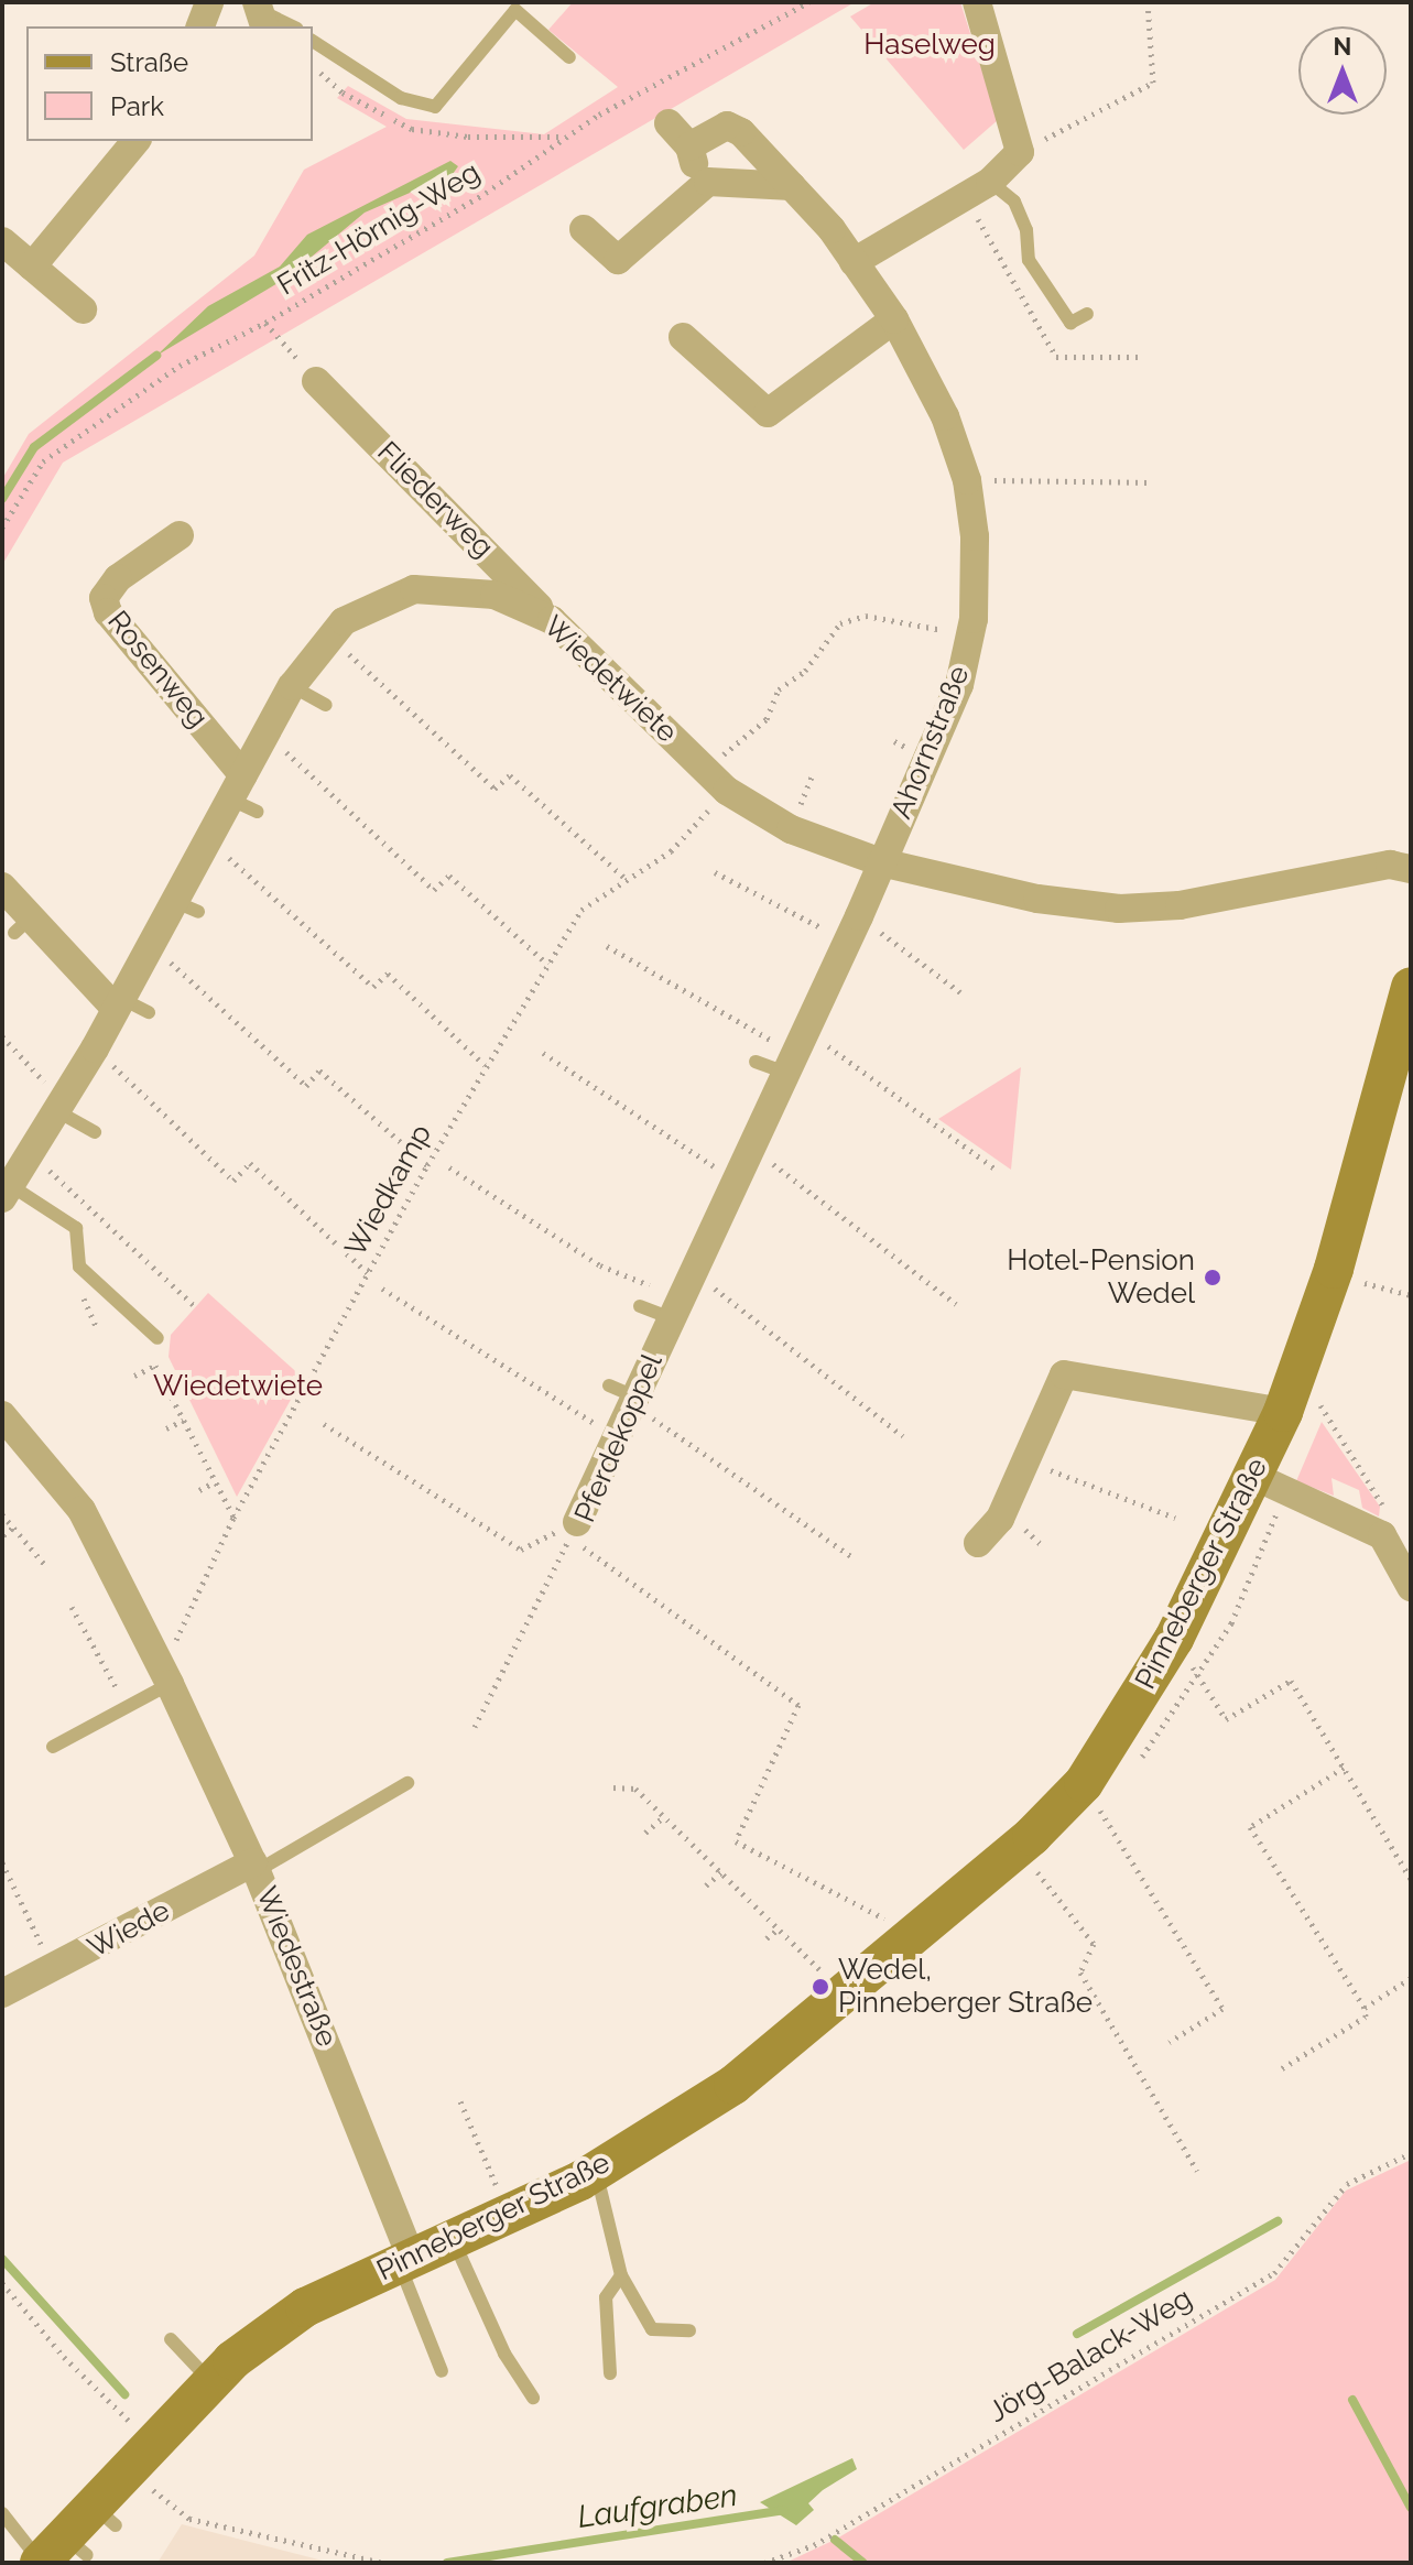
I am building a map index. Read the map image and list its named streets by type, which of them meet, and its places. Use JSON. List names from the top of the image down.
{
  "streets": {
    "main road": ["Pinneberger Straße"],
    "street": [
      "Fliederweg",
      "Rosenweg",
      "Wiedetwiete",
      "Ahornstraße",
      "Pferdekoppel",
      "Wiede",
      "Wiedestraße"
    ],
    "path": ["Fritz-Hörnig-Weg", "Wiedkamp", "Jörg-Balack-Weg"]
  },
  "crossings": [
    ["Fliederweg", "Wiedetwiete"],
    ["Rosenweg", "Wiedetwiete"],
    ["Wiedetwiete", "Ahornstraße"],
    ["Wiedetwiete", "Wiedkamp"],
    ["Wiedetwiete", "Pferdekoppel"],
    ["Ahornstraße", "Wiedkamp"],
    ["Ahornstraße", "Pferdekoppel"],
    ["Wiedkamp", "Wiedestraße"],
    ["Pferdekoppel", "Pinneberger Straße"],
    ["Pinneberger Straße", "Wiedestraße"],
    ["Wiede", "Wiedestraße"]
  ],
  "water": ["Laufgraben"],
  "parks": ["Haselweg", "Wiedetwiete"],
  "places": ["Hotel-Pension Wedel", "Wedel, Pinneberger Straße"],
  "legend": ["Straße", "Park"],
  "north": "top"
}
